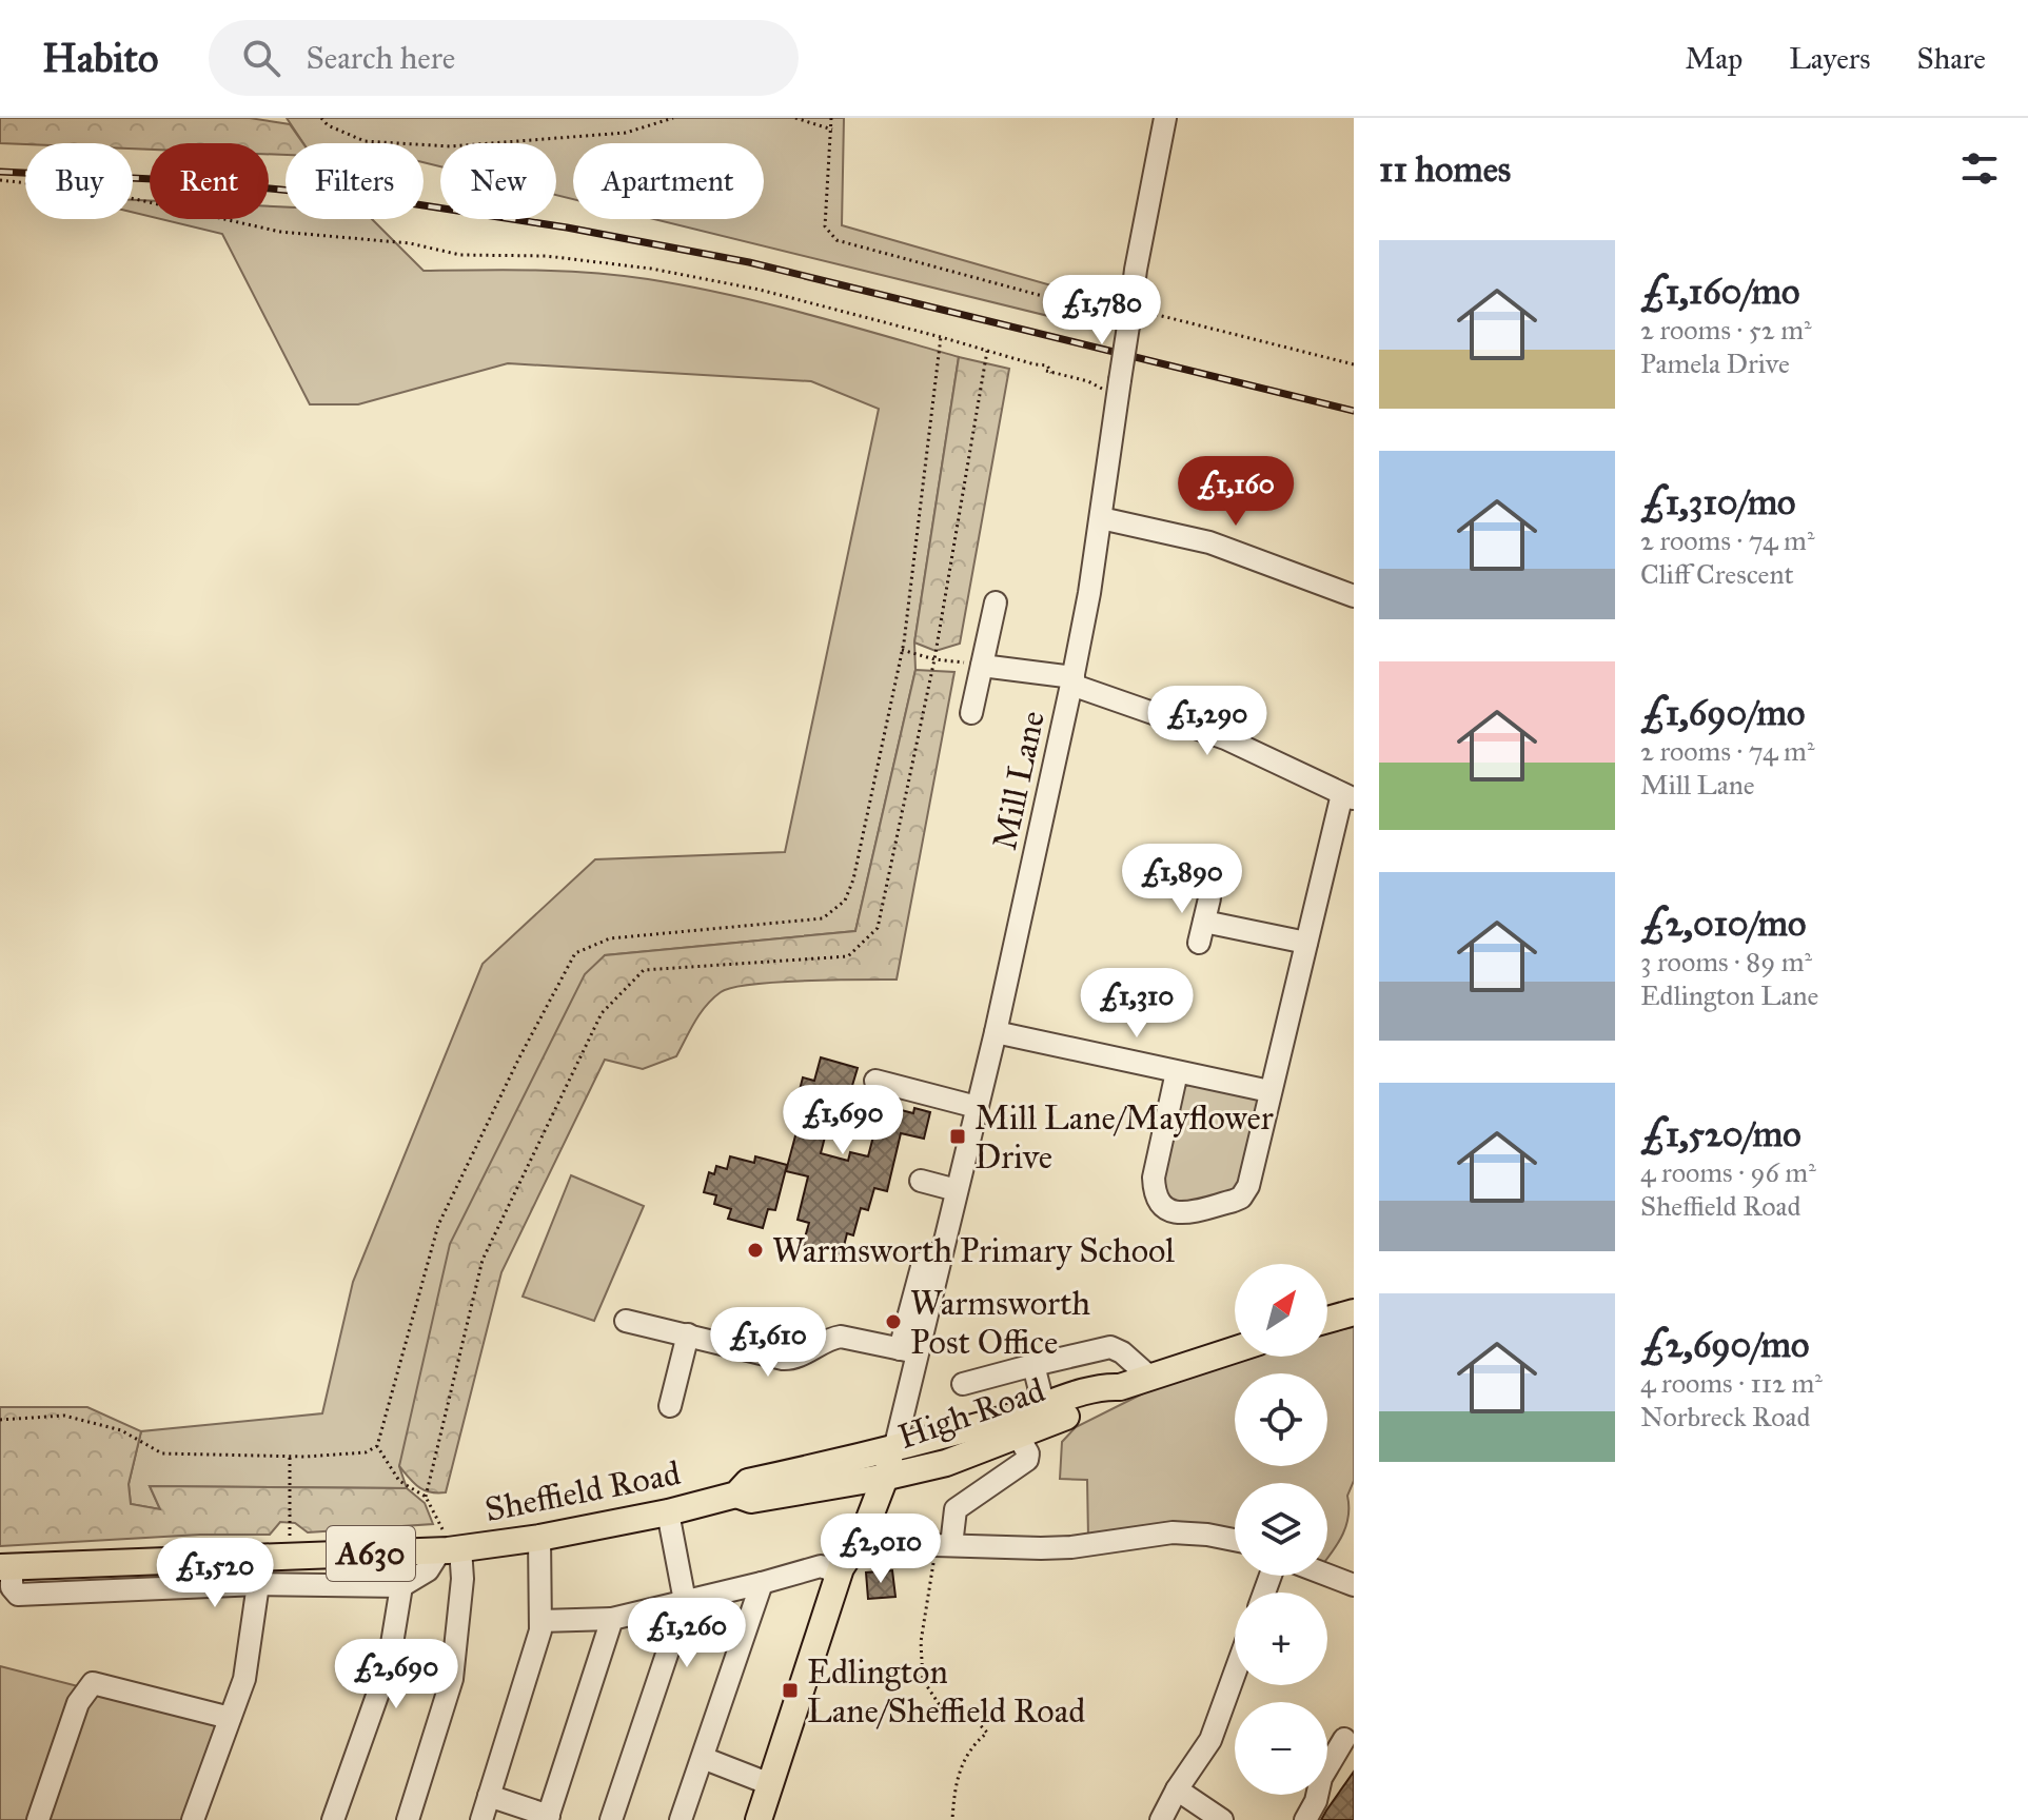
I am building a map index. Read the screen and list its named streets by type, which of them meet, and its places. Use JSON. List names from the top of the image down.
{
  "streets": {
    "main road": ["High Road", "Sheffield Road", "A630"],
    "street": ["Mill Lane"]
  },
  "crossings": [
    ["Mill Lane", "High Road"],
    ["Mill Lane", "Sheffield Road"],
    ["High Road", "Sheffield Road"]
  ],
  "places": {
    "transit": ["Mill Lane/Mayflower Drive", "Edlington Lane/Sheffield Road"],
    "other": ["Warmsworth Primary School", "Warmsworth Post Office"]
  },
  "north": "top right",
  "page": {
    "header": "Habito",
    "search": "Search here",
    "nav": ["Map", "Layers", "Share"],
    "heading": "11 homes",
    "chip": [
      "Buy",
      "Rent",
      "Filters",
      "New",
      "Apartment"
    ],
    "list": [
      {
        "name": "£1,160/mo",
        "note": "2 rooms · 52 m² · Pamela Drive"
      },
      {
        "name": "£1,310/mo",
        "note": "2 rooms · 74 m² · Cliff Crescent"
      },
      {
        "name": "£1,690/mo",
        "note": "2 rooms · 74 m² · Mill Lane"
      },
      {
        "name": "£2,010/mo",
        "note": "3 rooms · 89 m² · Edlington Lane"
      },
      {
        "name": "£1,520/mo",
        "note": "4 rooms · 96 m² · Sheffield Road"
      },
      {
        "name": "£2,690/mo",
        "note": "4 rooms · 112 m² · Norbreck Road"
      }
    ],
    "price": [
      "£1,780",
      "£1,160",
      "£1,290",
      "£1,890",
      "£1,310",
      "£1,690",
      "£1,610",
      "£2,010",
      "£1,520",
      "£1,260",
      "£2,690"
    ],
    "map_buttons": ["+", "−"]
  }
}
